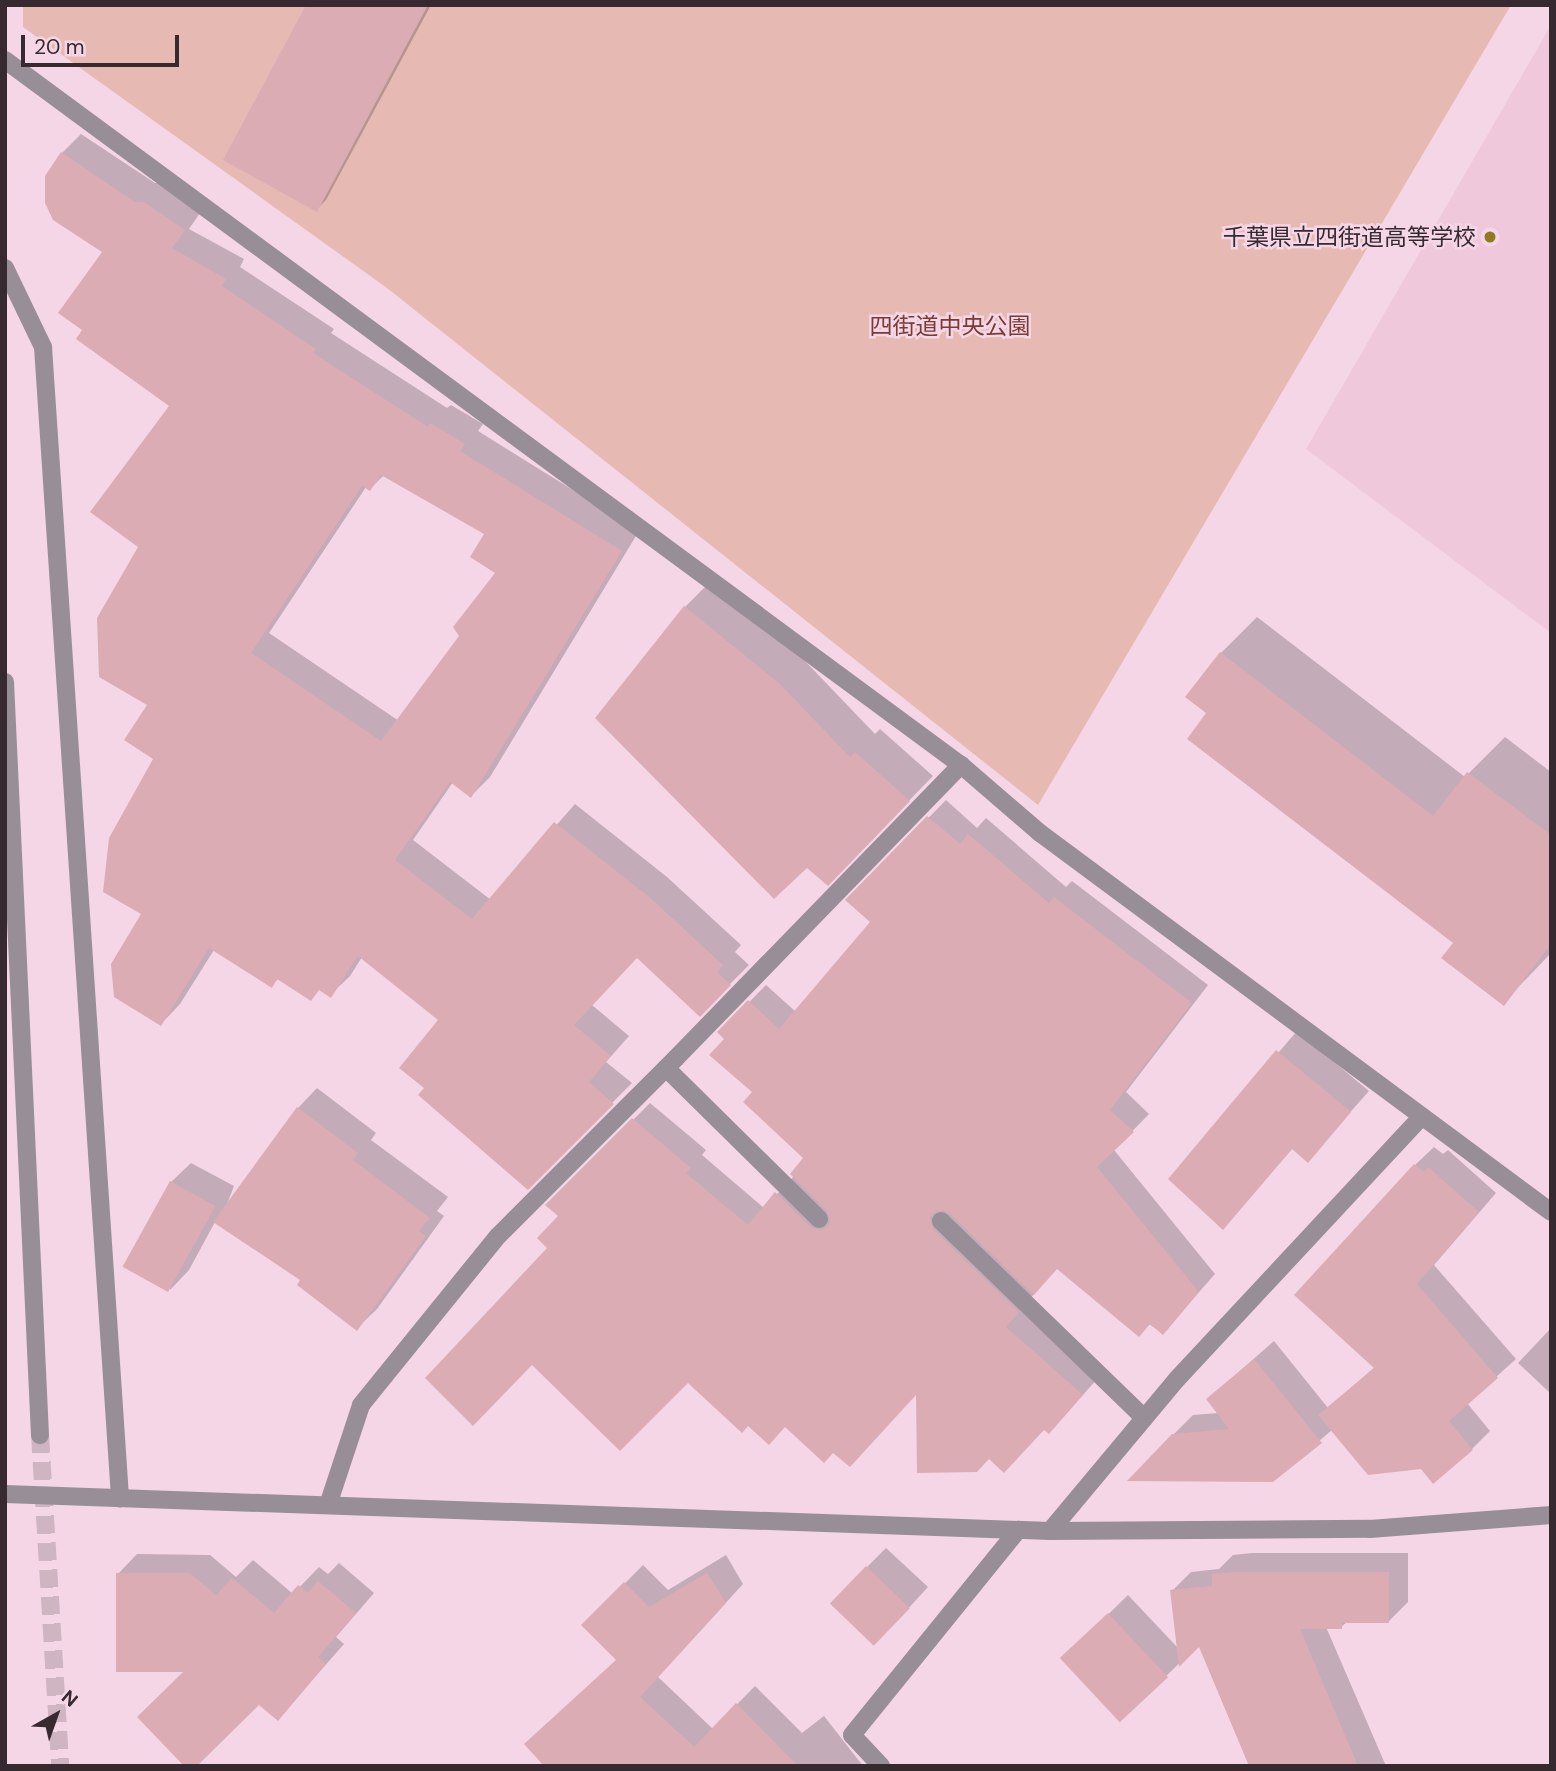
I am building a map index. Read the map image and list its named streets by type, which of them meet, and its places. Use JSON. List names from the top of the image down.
{
  "parks": ["四街道中央公園"],
  "places": ["千葉県立四街道高等学校"],
  "scale_bar": "20 m",
  "north": "top right"
}
